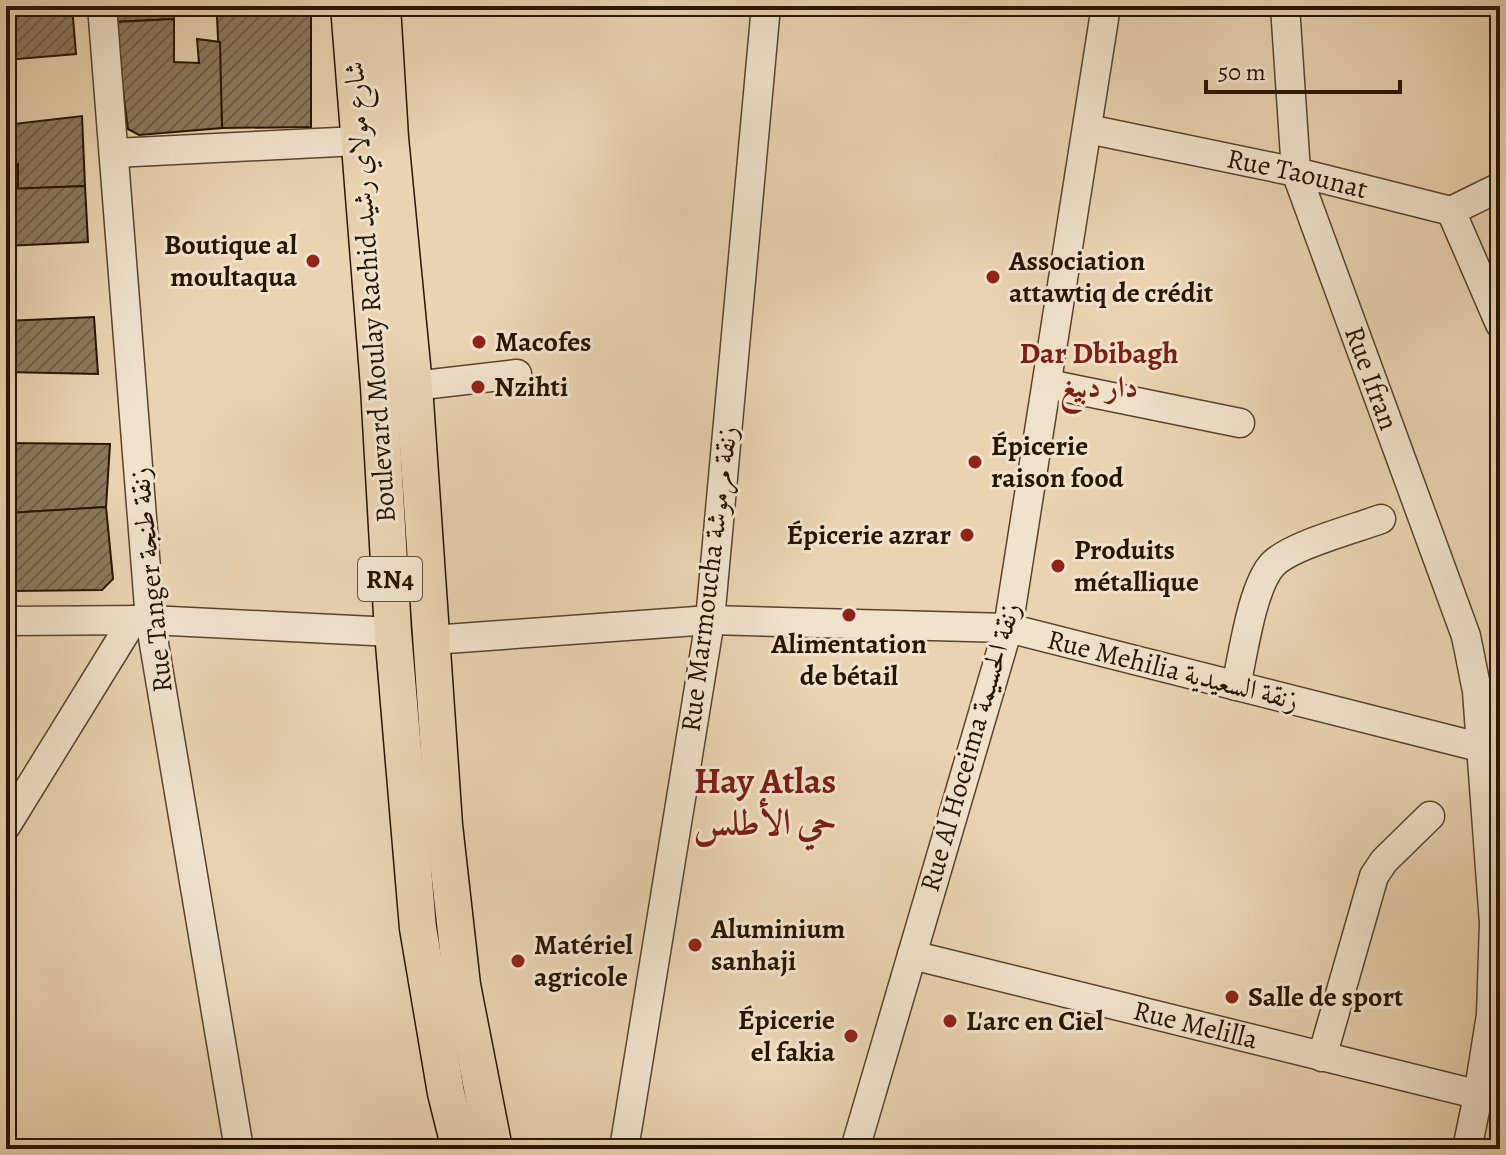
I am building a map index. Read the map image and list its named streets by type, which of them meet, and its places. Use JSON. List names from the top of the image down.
{
  "streets": {
    "main road": ["Boulevard Moulay Rachid شارع مولاي رشيد", "RN4"],
    "street": [
      "Rue Taounat",
      "Rue Ifran",
      "Rue Marmoucha زنقة مرموشة",
      "Rue Tanger زنقة طنجة",
      "Rue Mehilia زنقة السعيدية",
      "Rue Al Hoceima زنقة الحسيمة",
      "Rue Melilla"
    ]
  },
  "crossings": [
    ["Rue Taounat", "Rue Ifran"],
    ["Rue Taounat", "Rue Al Hoceima زنقة الحسيمة"],
    ["Boulevard Moulay Rachid شارع مولاي رشيد", "Rue Mehilia زنقة السعيدية"],
    ["Rue Ifran", "Rue Mehilia زنقة السعيدية"],
    ["Rue Ifran", "Rue Melilla"],
    ["Rue Marmoucha زنقة مرموشة", "Rue Mehilia زنقة السعيدية"],
    ["Rue Mehilia زنقة السعيدية", "Rue Al Hoceima زنقة الحسيمة"],
    ["Rue Al Hoceima زنقة الحسيمة", "Rue Melilla"]
  ],
  "districts": ["Dar Dbibagh دار دبيغ", "Hay Atlas حي الأطلس"],
  "places": [
    "Boutique al moultaqua",
    "Association attawtiq de crédit",
    "Macofes",
    "Nzihti",
    "Épicerie raison food",
    "Épicerie azrar",
    "Produits métallique",
    "Alimentation de bétail",
    "Aluminium sanhaji",
    "Matériel agricole",
    "Salle de sport",
    "L'arc en Ciel",
    "Épicerie el fakia"
  ],
  "scale_bar": "50 m"
}
